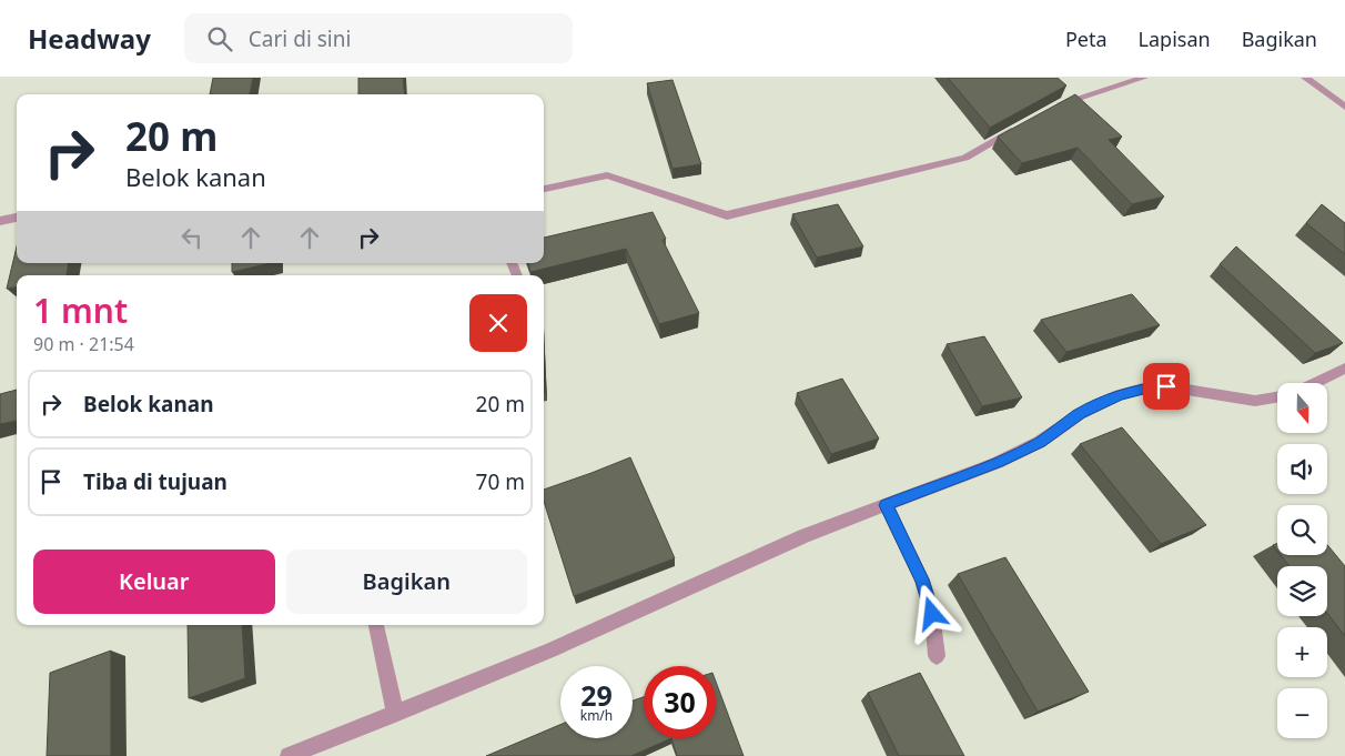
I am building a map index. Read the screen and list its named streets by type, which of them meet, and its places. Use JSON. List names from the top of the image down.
{
  "north": "bottom",
  "page": {
    "header": "Headway",
    "search": "Cari di sini",
    "nav": ["Peta", "Lapisan", "Bagikan"],
    "turn": ["20 m", "Belok kanan"],
    "heading": ["1 mnt", "90 m · 21:54"],
    "list": [
      {
        "name": "Belok kanan",
        "value": "20 m"
      },
      {
        "name": "Tiba di tujuan",
        "value": "70 m"
      }
    ],
    "map_buttons": ["+", "−"],
    "buttons": ["Keluar", "Bagikan"],
    "speed": "29 km/h",
    "limit": "30"
  }
}
